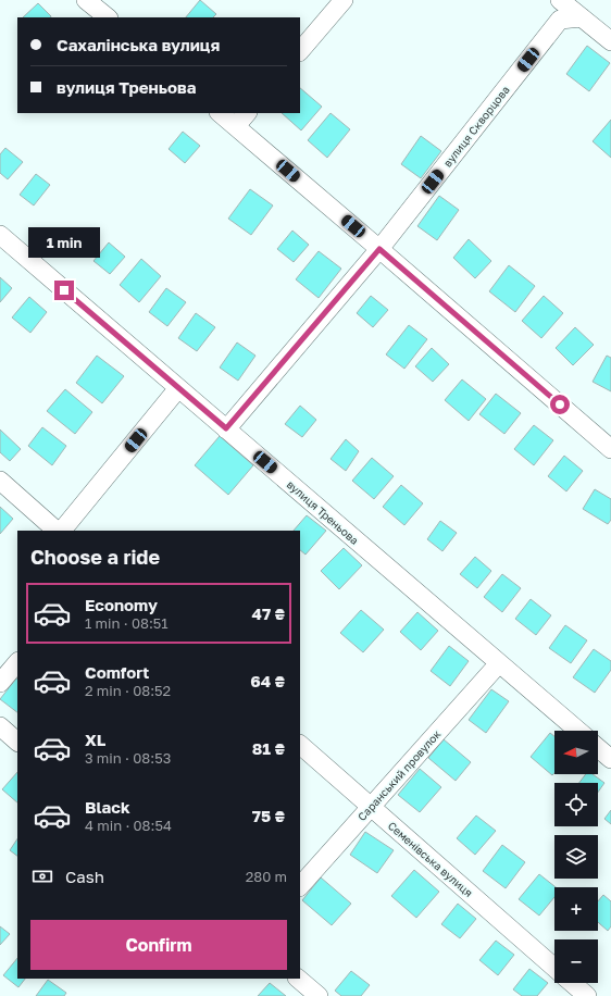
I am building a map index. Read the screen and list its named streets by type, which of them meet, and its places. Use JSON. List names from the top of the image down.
{
  "streets": {
    "street": [
      "вулиця Скворцова",
      "вулиця Треньова",
      "Саранський провулок",
      "Семенівська вулиця"
    ]
  },
  "crossings": [
    ["вулиця Скворцова", "вулиця Треньова"],
    ["вулиця Треньова", "Саранський провулок"],
    ["Саранський провулок", "Семенівська вулиця"]
  ],
  "north": "left",
  "page": {
    "banner": ["Сахалінська вулиця", "вулиця Треньова"],
    "bubble": "1 min",
    "heading": "Choose a ride",
    "list": [
      {
        "name": "Economy",
        "note": "1 min · 08:51",
        "value": "47 ₴"
      },
      {
        "name": "Comfort",
        "note": "2 min · 08:52",
        "value": "64 ₴"
      },
      {
        "name": "XL",
        "note": "3 min · 08:53",
        "value": "81 ₴"
      },
      {
        "name": "Black",
        "note": "4 min · 08:54",
        "value": "75 ₴"
      }
    ],
    "map_buttons": ["+", "−"],
    "pay": ["Cash", "280 m"],
    "buttons": "Confirm"
  }
}
